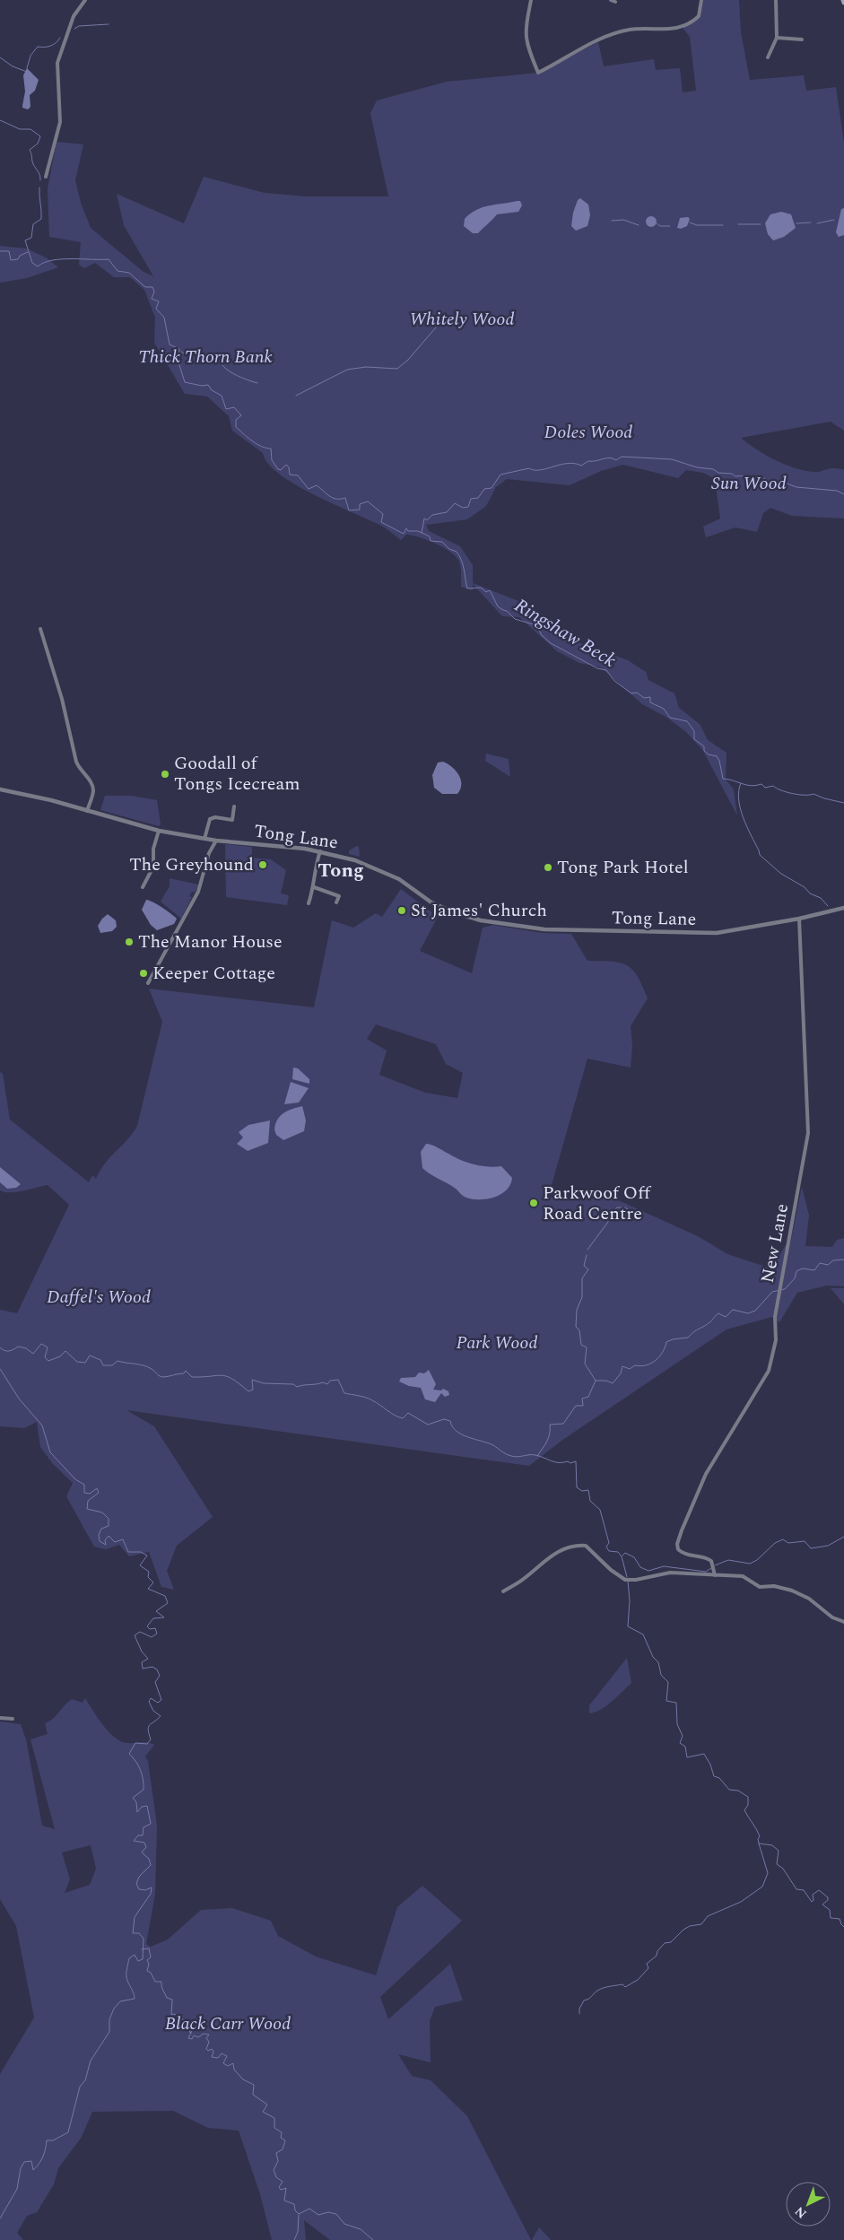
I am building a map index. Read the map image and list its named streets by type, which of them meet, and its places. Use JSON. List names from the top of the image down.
{
  "streets": {
    "street": ["Tong Lane", "New Lane"]
  },
  "crossings": [
    ["Tong Lane", "New Lane"]
  ],
  "districts": ["Tong"],
  "water": ["Ringshaw Beck"],
  "parks": [
    "Whitely Wood",
    "Thick Thorn Bank",
    "Doles Wood",
    "Sun Wood",
    "Daffel's Wood",
    "Park Wood",
    "Black Carr Wood"
  ],
  "places": [
    "Goodall of Tongs Icecream",
    "The Greyhound",
    "Tong Park Hotel",
    "St James' Church",
    "The Manor House",
    "Keeper Cottage",
    "Parkwoof Off Road Centre"
  ],
  "north": "bottom left"
}
